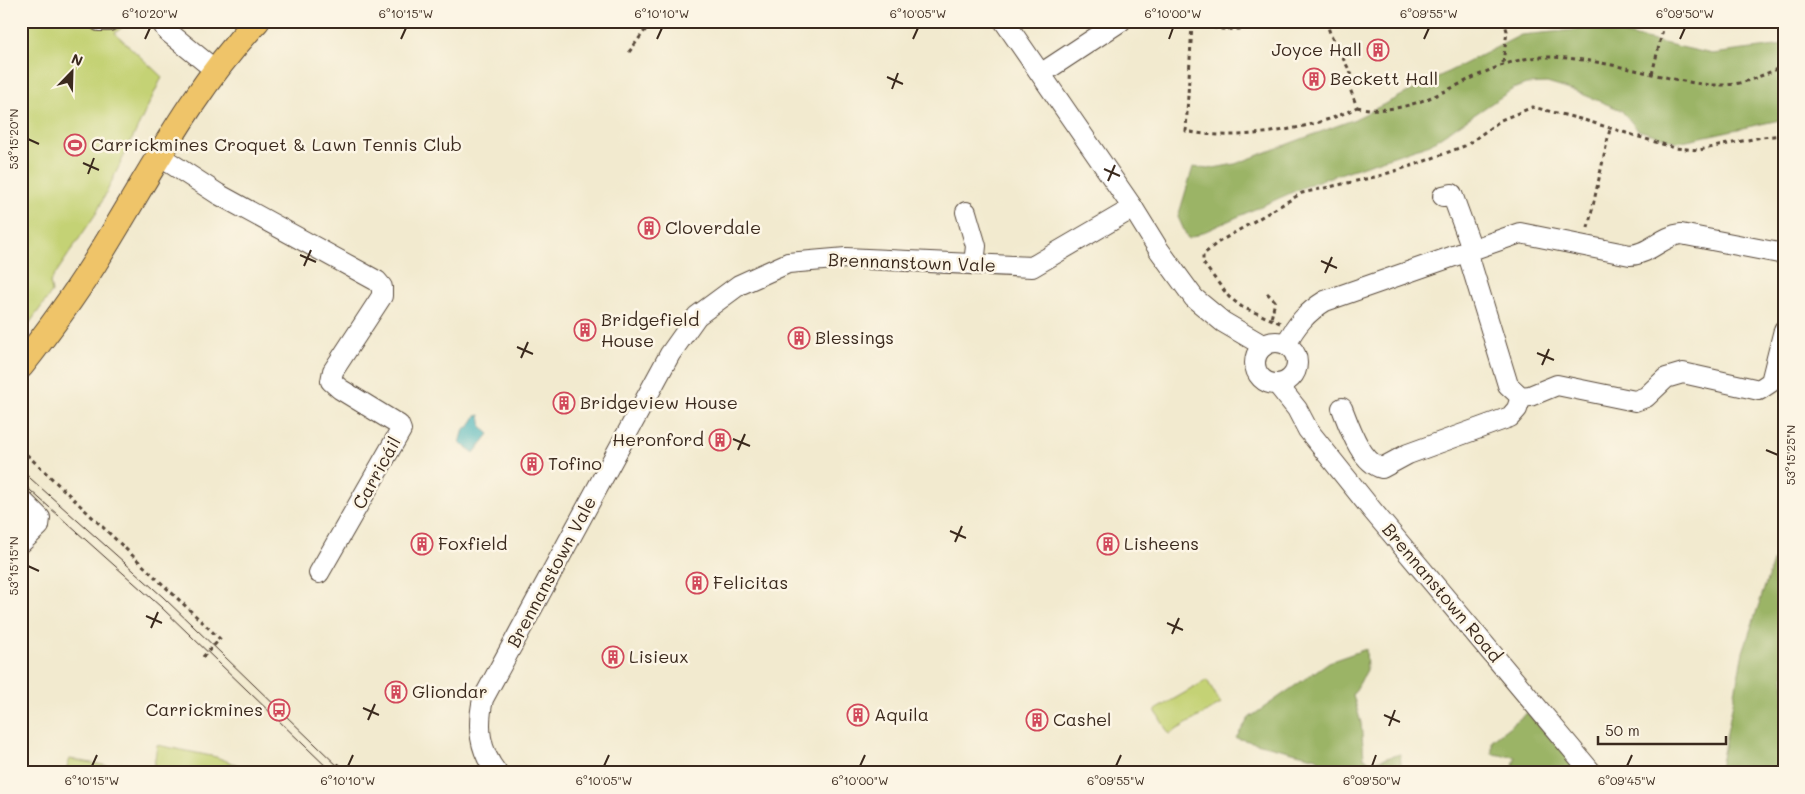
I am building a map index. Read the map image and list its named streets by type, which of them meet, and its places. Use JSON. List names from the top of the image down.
{
  "streets": {
    "street": ["Brennanstown Vale", "Carricáil", "Brennanstown Road"]
  },
  "places": {
    "building": [
      "Joyce Hall",
      "Beckett Hall",
      "Cloverdale",
      "Bridgefield House",
      "Blessings",
      "Bridgeview House",
      "Heronford",
      "Tofino",
      "Foxfield",
      "Lisheens",
      "Felicitas",
      "Lisieux",
      "Gliondar",
      "Aquila",
      "Cashel"
    ],
    "sports": ["Carrickmines Croquet & Lawn Tennis Club"],
    "bus stop": ["Carrickmines"]
  },
  "scale_bar": "50 m",
  "north": "top right",
  "coordinates": [
    "6°10'20\"W",
    "6°10'15\"W",
    "6°10'10\"W",
    "6°10'05\"W",
    "6°10'00\"W",
    "6°09'55\"W",
    "6°09'50\"W",
    "53°15'20\"N",
    "53°15'25\"N",
    "53°15'15\"N",
    "6°09'45\"W"
  ]
}
